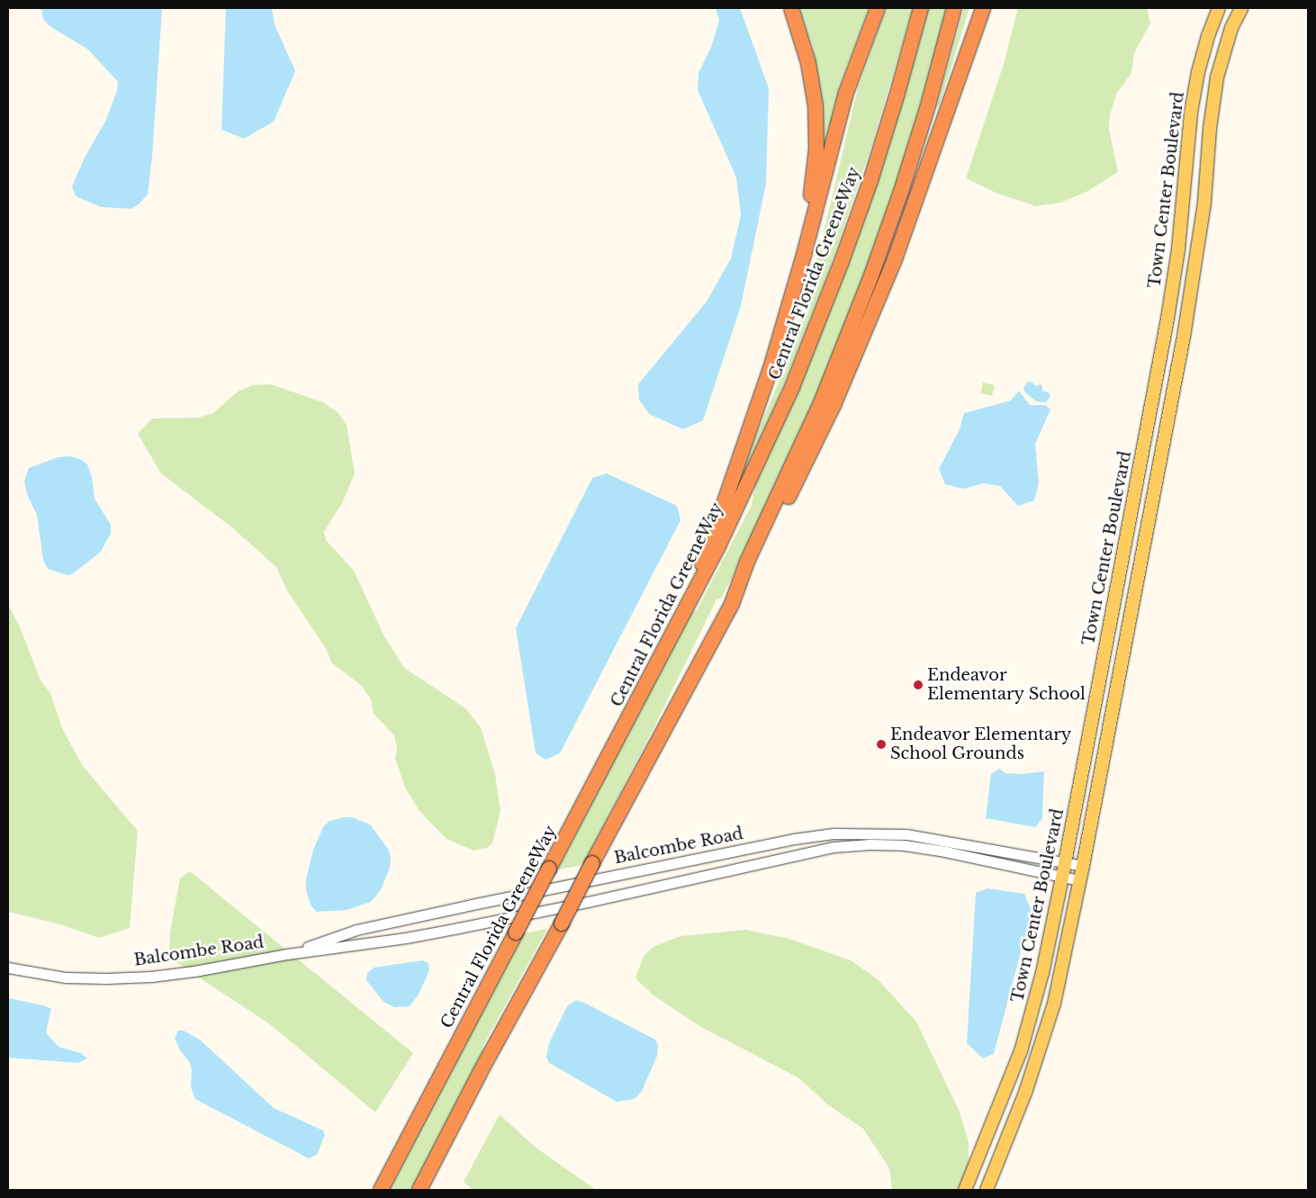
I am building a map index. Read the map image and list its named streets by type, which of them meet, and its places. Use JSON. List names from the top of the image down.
{
  "streets": {
    "highway": ["Central Florida GreeneWay"],
    "main road": ["Town Center Boulevard"],
    "street": ["Balcombe Road"]
  },
  "crossings": [
    ["Town Center Boulevard", "Balcombe Road"]
  ],
  "places": ["Endeavor Elementary School", "Endeavor Elementary School Grounds"]
}
